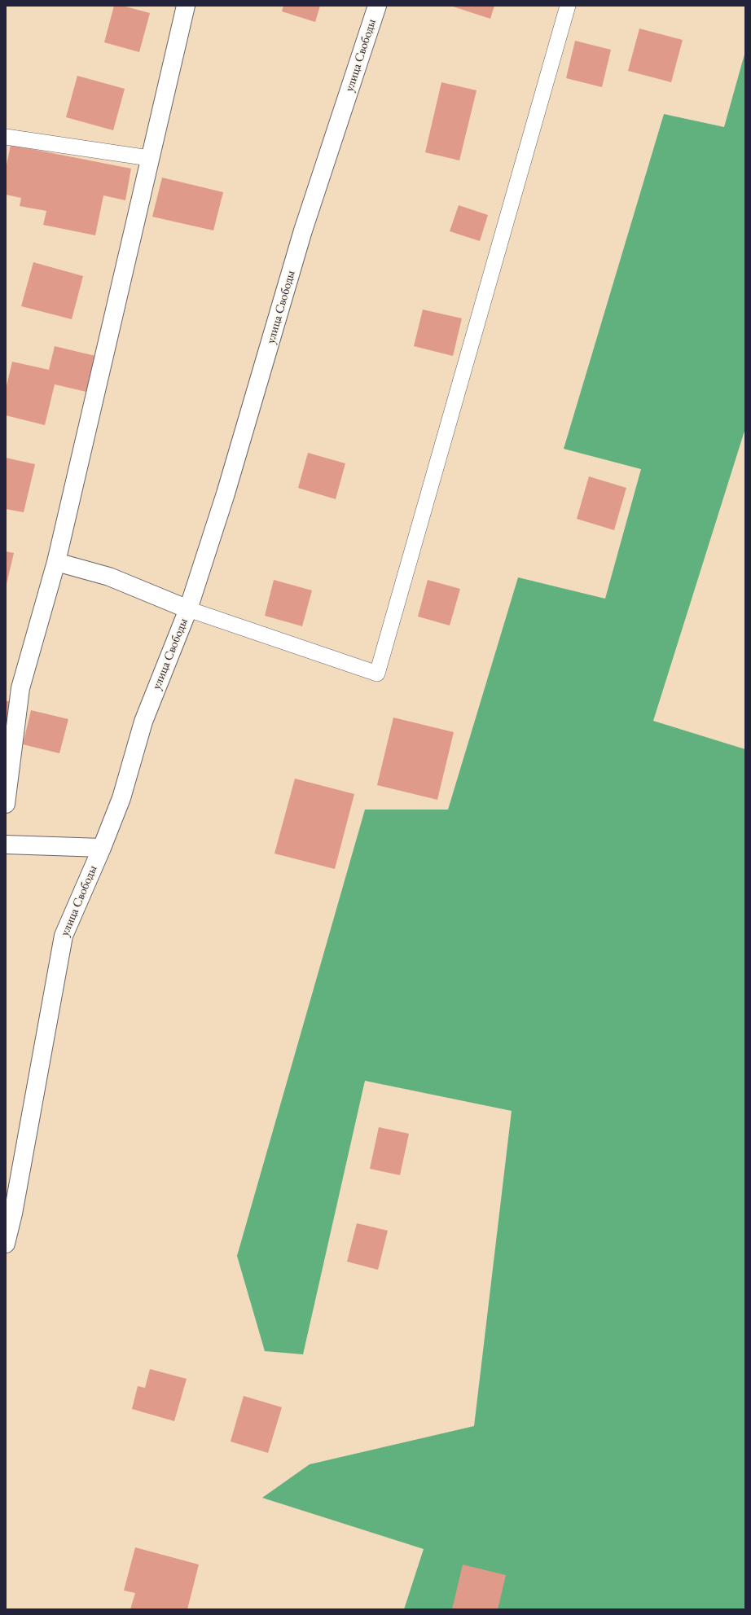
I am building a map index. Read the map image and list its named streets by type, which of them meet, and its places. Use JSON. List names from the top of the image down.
{
  "streets": {
    "street": ["улица Свободы"]
  }
}
